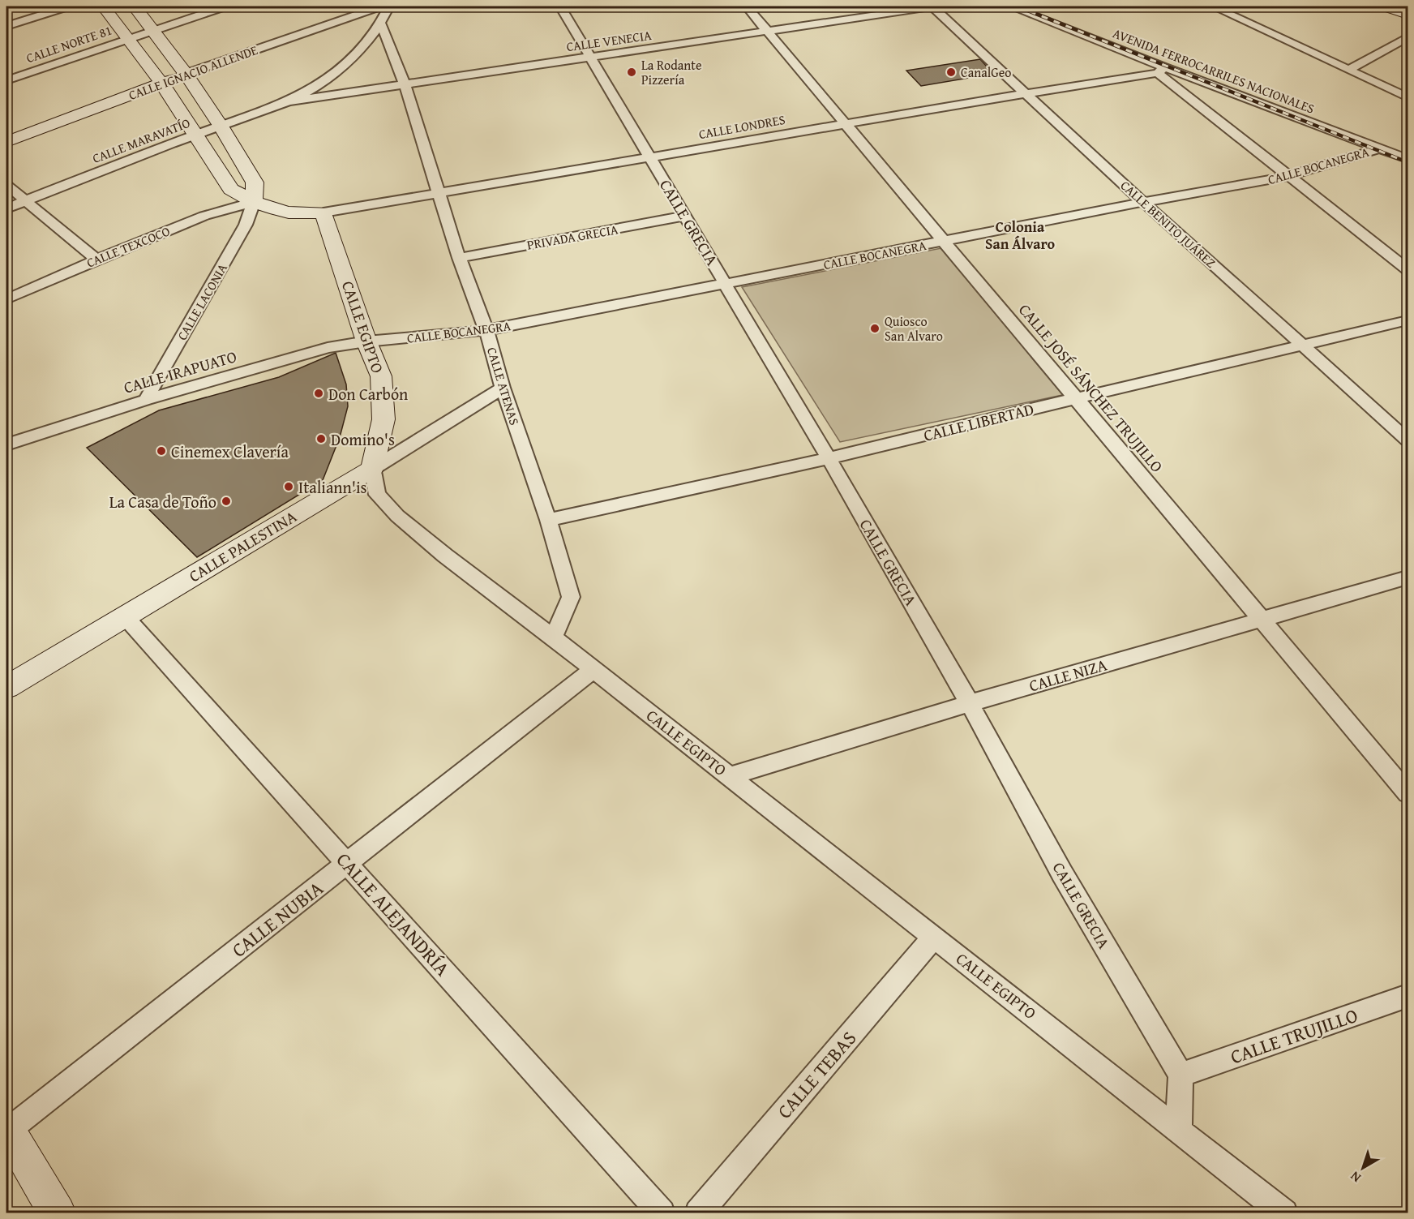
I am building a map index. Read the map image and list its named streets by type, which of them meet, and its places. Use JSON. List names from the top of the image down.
{
  "streets": {
    "street": [
      "CALLE VENECIA",
      "CALLE NORTE 81",
      "AVENIDA FERROCARRILES NACIONALES",
      "CALLE IGNACIO ALLENDE",
      "CALLE LONDRES",
      "CALLE MARAVATÍO",
      "CALLE BOCANEGRA",
      "CALLE GRECIA",
      "CALLE BENITO JUÁREZ",
      "PRIVADA GRECIA",
      "CALLE TEXCOCO",
      "CALLE LACONIA",
      "CALLE EGIPTO",
      "CALLE IRAPUATO",
      "CALLE ATENAS",
      "CALLE JOSÉ SÁNCHEZ TRUJILLO",
      "CALLE LIBERTAD",
      "CALLE PALESTINA",
      "CALLE NIZA",
      "CALLE ALEJANDRÍA",
      "CALLE NUBIA",
      "CALLE TRUJILLO",
      "CALLE TEBAS"
    ]
  },
  "crossings": [
    ["CALLE VENECIA", "CALLE MARAVATÍO"],
    ["CALLE VENECIA", "CALLE GRECIA"],
    ["CALLE VENECIA", "CALLE BENITO JUÁREZ"],
    ["CALLE VENECIA", "CALLE ATENAS"],
    ["CALLE VENECIA", "CALLE JOSÉ SÁNCHEZ TRUJILLO"],
    ["AVENIDA FERROCARRILES NACIONALES", "CALLE LONDRES"],
    ["AVENIDA FERROCARRILES NACIONALES", "CALLE BOCANEGRA"],
    ["CALLE LONDRES", "CALLE GRECIA"],
    ["CALLE LONDRES", "CALLE BENITO JUÁREZ"],
    ["CALLE LONDRES", "CALLE EGIPTO"],
    ["CALLE LONDRES", "CALLE ATENAS"],
    ["CALLE LONDRES", "CALLE JOSÉ SÁNCHEZ TRUJILLO"],
    ["CALLE BOCANEGRA", "CALLE GRECIA"],
    ["CALLE BOCANEGRA", "CALLE BENITO JUÁREZ"],
    ["CALLE BOCANEGRA", "CALLE EGIPTO"],
    ["CALLE BOCANEGRA", "CALLE IRAPUATO"],
    ["CALLE BOCANEGRA", "CALLE ATENAS"],
    ["CALLE BOCANEGRA", "CALLE JOSÉ SÁNCHEZ TRUJILLO"],
    ["CALLE GRECIA", "PRIVADA GRECIA"],
    ["CALLE GRECIA", "CALLE LIBERTAD"],
    ["CALLE GRECIA", "CALLE NIZA"],
    ["CALLE GRECIA", "CALLE TRUJILLO"],
    ["CALLE BENITO JUÁREZ", "CALLE LIBERTAD"],
    ["PRIVADA GRECIA", "CALLE ATENAS"],
    ["CALLE TEXCOCO", "CALLE LACONIA"],
    ["CALLE LACONIA", "CALLE IRAPUATO"],
    ["CALLE EGIPTO", "CALLE IRAPUATO"],
    ["CALLE EGIPTO", "CALLE ATENAS"],
    ["CALLE EGIPTO", "CALLE PALESTINA"],
    ["CALLE EGIPTO", "CALLE NIZA"],
    ["CALLE EGIPTO", "CALLE NUBIA"],
    ["CALLE EGIPTO", "CALLE TEBAS"],
    ["CALLE ATENAS", "CALLE LIBERTAD"],
    ["CALLE ATENAS", "CALLE PALESTINA"],
    ["CALLE JOSÉ SÁNCHEZ TRUJILLO", "CALLE LIBERTAD"],
    ["CALLE JOSÉ SÁNCHEZ TRUJILLO", "CALLE NIZA"],
    ["CALLE PALESTINA", "CALLE ALEJANDRÍA"],
    ["CALLE ALEJANDRÍA", "CALLE NUBIA"]
  ],
  "districts": ["Colonia San Álvaro"],
  "places": [
    "La Rodante Pizzería",
    "CanalGeo",
    "Quiosco San Alvaro",
    "Don Carbón",
    "Domino's",
    "Cinemex Clavería",
    "Italiann'is",
    "La Casa de Toño"
  ],
  "north": "bottom left"
}
